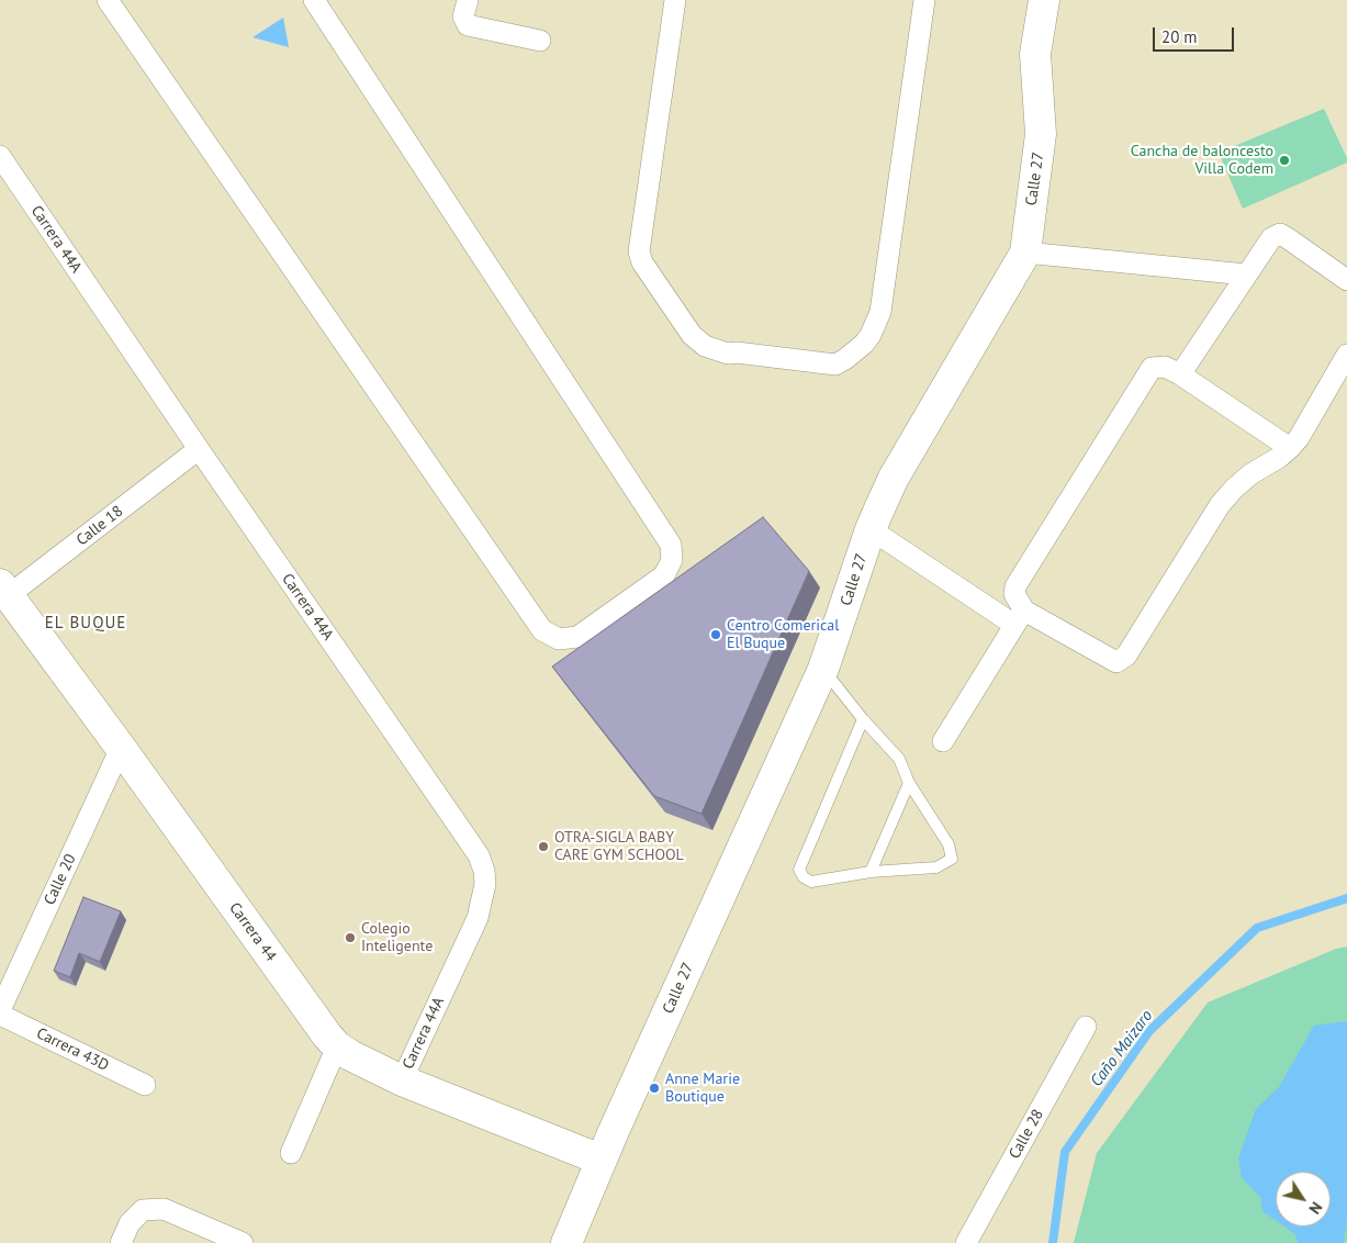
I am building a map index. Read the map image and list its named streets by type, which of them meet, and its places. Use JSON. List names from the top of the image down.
{
  "streets": {
    "street": [
      "Calle 27",
      "Carrera 44A",
      "Calle 18",
      "Calle 20",
      "Carrera 44",
      "Carrera 43D",
      "Calle 28"
    ]
  },
  "crossings": [
    ["Calle 27", "Carrera 44"],
    ["Carrera 44A", "Calle 18"],
    ["Carrera 44A", "Carrera 44"],
    ["Calle 18", "Carrera 44"],
    ["Calle 20", "Carrera 44"]
  ],
  "districts": ["EL BUQUE"],
  "water": ["Caño Maizaro"],
  "places": [
    "Cancha de baloncesto Villa Codem",
    "Centro Comerical El Buque",
    "OTRA-SIGLA BABY CARE GYM SCHOOL",
    "Colegio Inteligente",
    "Anne Marie Boutique"
  ],
  "scale_bar": "20 m",
  "north": "bottom right"
}
